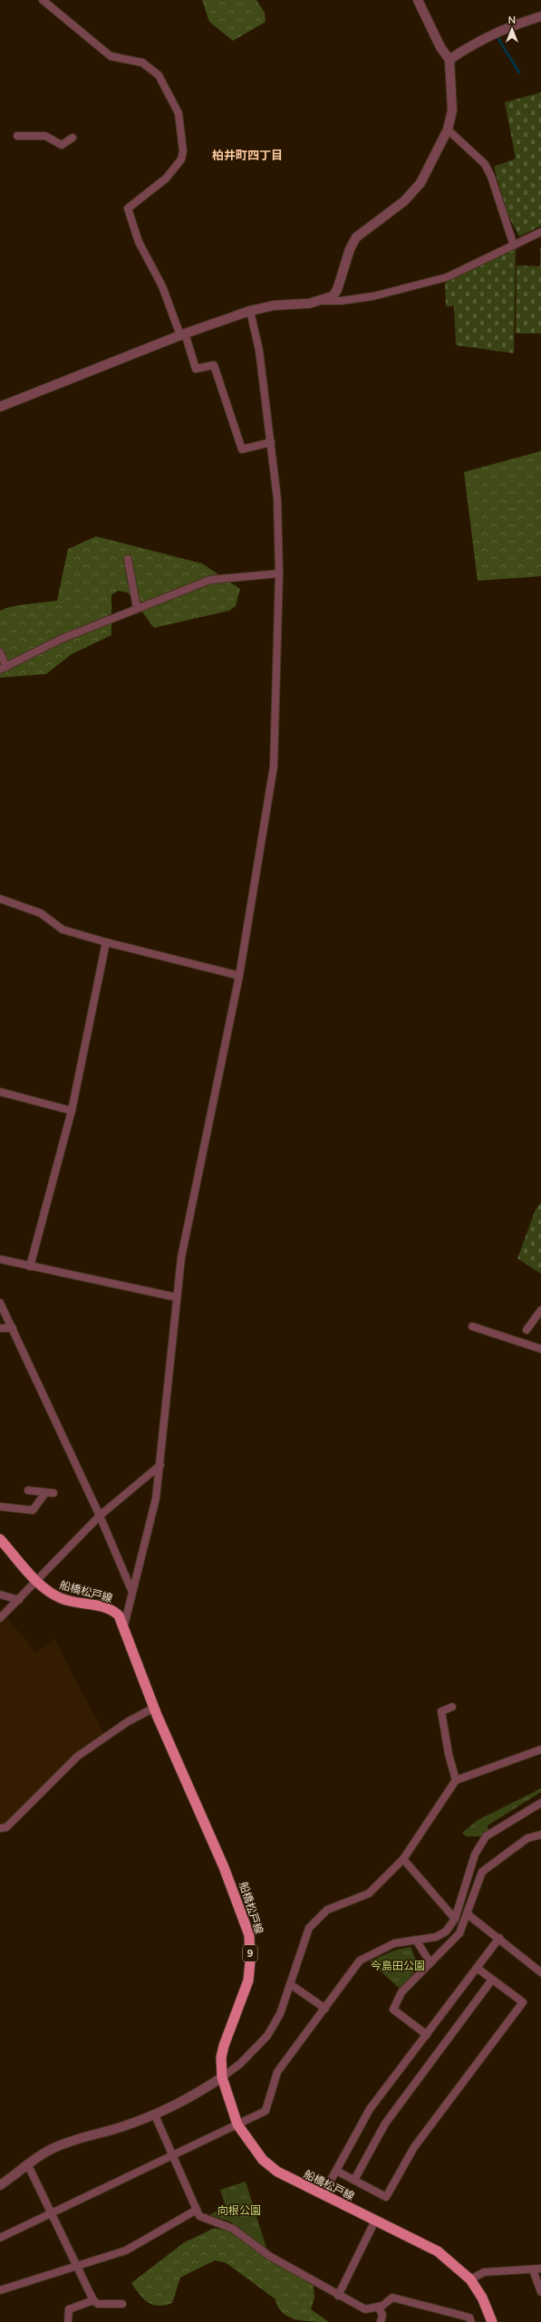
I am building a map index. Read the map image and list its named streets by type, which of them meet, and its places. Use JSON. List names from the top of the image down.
{
  "streets": {
    "main road": ["船橋松戸線", "9"]
  },
  "districts": ["柏井町四丁目"],
  "parks": ["今島田公園", "向根公園"],
  "north": "top"
}
